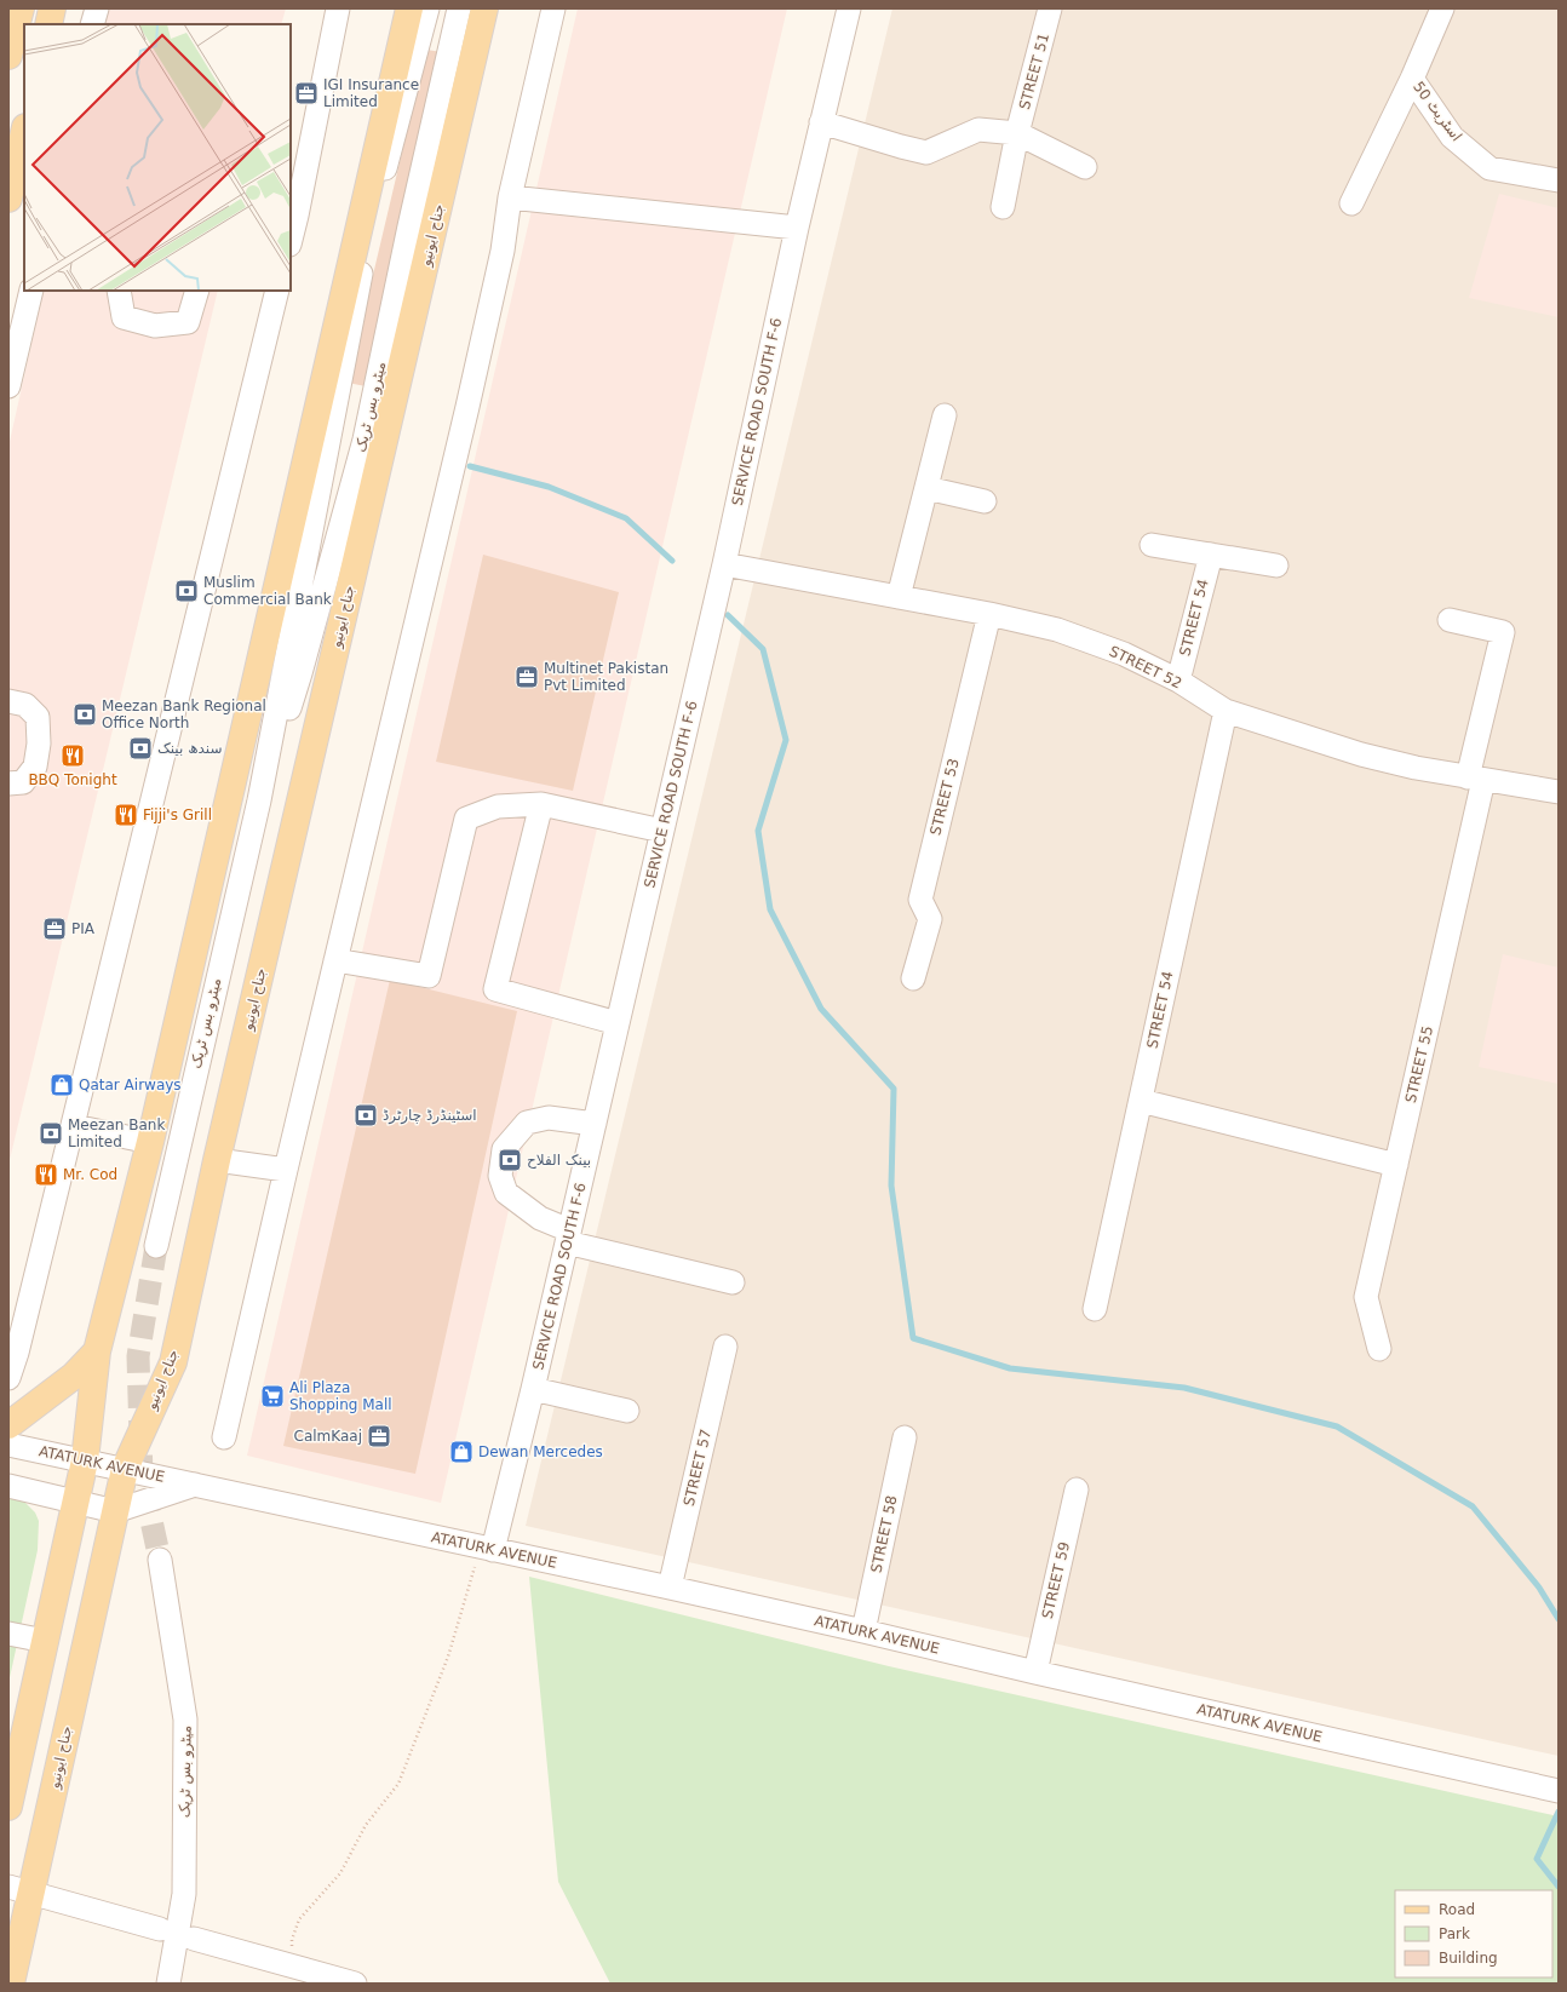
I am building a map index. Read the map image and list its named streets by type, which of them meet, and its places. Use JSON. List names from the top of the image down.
{
  "streets": {
    "main road": ["جناح ایونیو"],
    "street": [
      "STREET 51",
      "اسٹریٹ 50",
      "میٹرو بس ٹریک",
      "SERVICE ROAD SOUTH F-6",
      "STREET 54",
      "STREET 52",
      "STREET 53",
      "STREET 55",
      "ATATURK AVENUE",
      "STREET 57",
      "STREET 58",
      "STREET 59"
    ]
  },
  "crossings": [
    ["جناح ایونیو", "ATATURK AVENUE"],
    ["SERVICE ROAD SOUTH F-6", "STREET 52"],
    ["SERVICE ROAD SOUTH F-6", "ATATURK AVENUE"],
    ["STREET 54", "STREET 52"],
    ["STREET 52", "STREET 53"],
    ["STREET 52", "STREET 55"],
    ["ATATURK AVENUE", "STREET 57"],
    ["ATATURK AVENUE", "STREET 58"],
    ["ATATURK AVENUE", "STREET 59"]
  ],
  "places": {
    "office": [
      "IGI Insurance Limited",
      "Multinet Pakistan Pvt Limited",
      "PIA",
      "CalmKaaj"
    ],
    "bank": [
      "Muslim Commercial Bank",
      "Meezan Bank Regional Office North",
      "سندھ بینک",
      "اسٹینڈرڈ چارٹرڈ",
      "Meezan Bank Limited",
      "بینک الفلاح"
    ],
    "restaurant": ["BBQ Tonight", "Fijji's Grill", "Mr. Cod"],
    "shop": ["Qatar Airways", "Dewan Mercedes"],
    "supermarket": ["Ali Plaza Shopping Mall"]
  },
  "legend": ["Road", "Park", "Building"]
}
